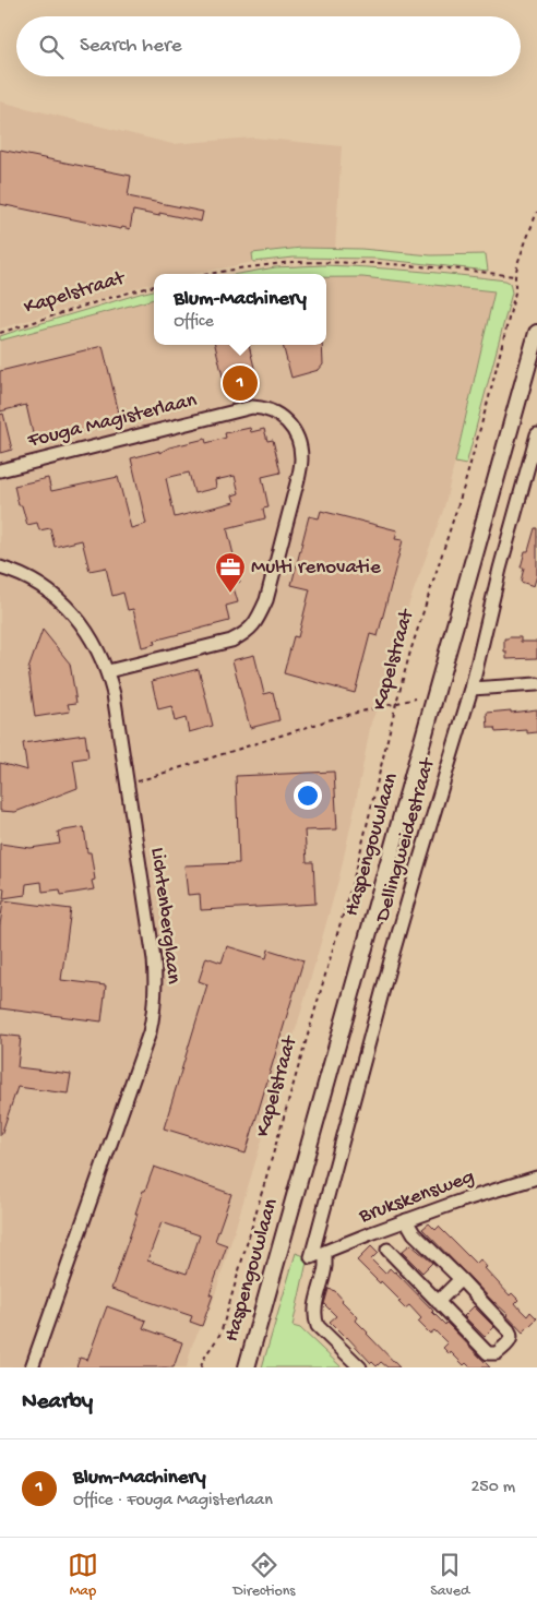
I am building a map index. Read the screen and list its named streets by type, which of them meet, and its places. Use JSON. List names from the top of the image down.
{
  "streets": {
    "main road": ["Haspengouwlaan"],
    "street": [
      "Fouga Magisterlaan",
      "Dellingweidestraat",
      "Lichtenberglaan",
      "Brukskensweg"
    ],
    "path": ["Kapelstraat"]
  },
  "crossings": [
    ["Fouga Magisterlaan", "Lichtenberglaan"],
    ["Dellingweidestraat", "Brukskensweg"]
  ],
  "places": {
    "office": ["Multi renovatie"]
  },
  "page": {
    "search": "Search here",
    "popup": ["Blum-Machinery", "Office"],
    "pins": "1",
    "heading": "Nearby",
    "list": [
      {
        "mark": "1",
        "name": "Blum-Machinery",
        "note": "Office · Fouga Magisterlaan",
        "value": "250 m"
      }
    ],
    "nav": ["Map", "Directions", "Saved"]
  }
}
